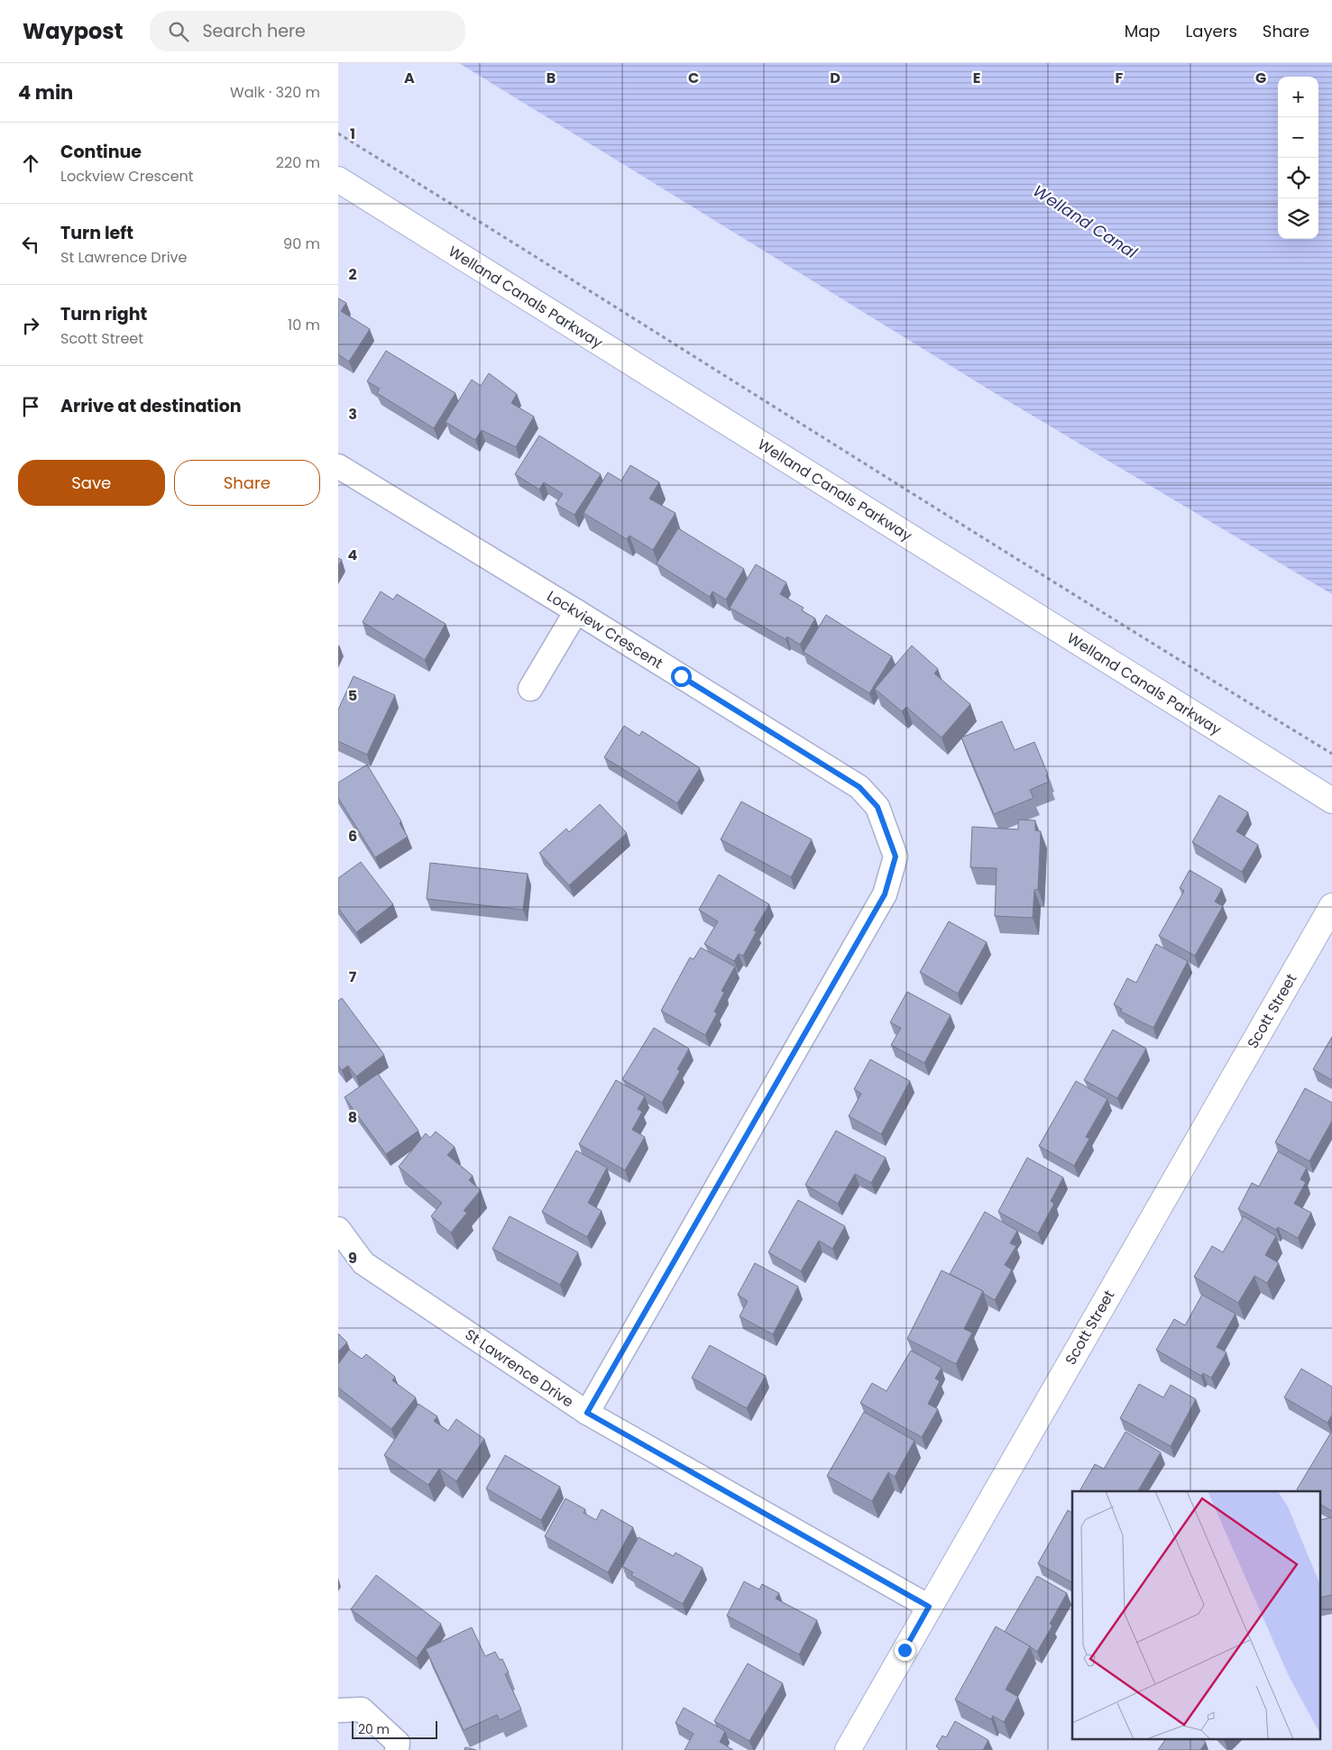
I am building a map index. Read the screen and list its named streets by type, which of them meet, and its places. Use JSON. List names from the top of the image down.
{
  "streets": {
    "main road": ["Welland Canals Parkway", "Scott Street"],
    "street": ["Lockview Crescent", "St Lawrence Drive"]
  },
  "crossings": [
    ["Lockview Crescent", "St Lawrence Drive"],
    ["Scott Street", "St Lawrence Drive"]
  ],
  "water": ["Welland Canal"],
  "scale_bar": "20 m",
  "page": {
    "header": "Waypost",
    "search": "Search here",
    "nav": ["Map", "Layers", "Share"],
    "heading": ["4 min", "Walk · 320 m"],
    "map_buttons": ["+", "−"],
    "list": [
      ["Continue", "Lockview Crescent", "220 m"],
      ["Turn left", "St Lawrence Drive", "90 m"],
      ["Turn right", "Scott Street", "10 m"],
      "Arrive at destination"
    ],
    "buttons": ["Save", "Share"],
    "scale": "20 m"
  },
  "grid": {
    "columns": [
      "A",
      "B",
      "C",
      "D",
      "E",
      "F",
      "G"
    ],
    "rows": [
      "1",
      "2",
      "3",
      "4",
      "5",
      "6",
      "7",
      "8",
      "9"
    ]
  }
}
